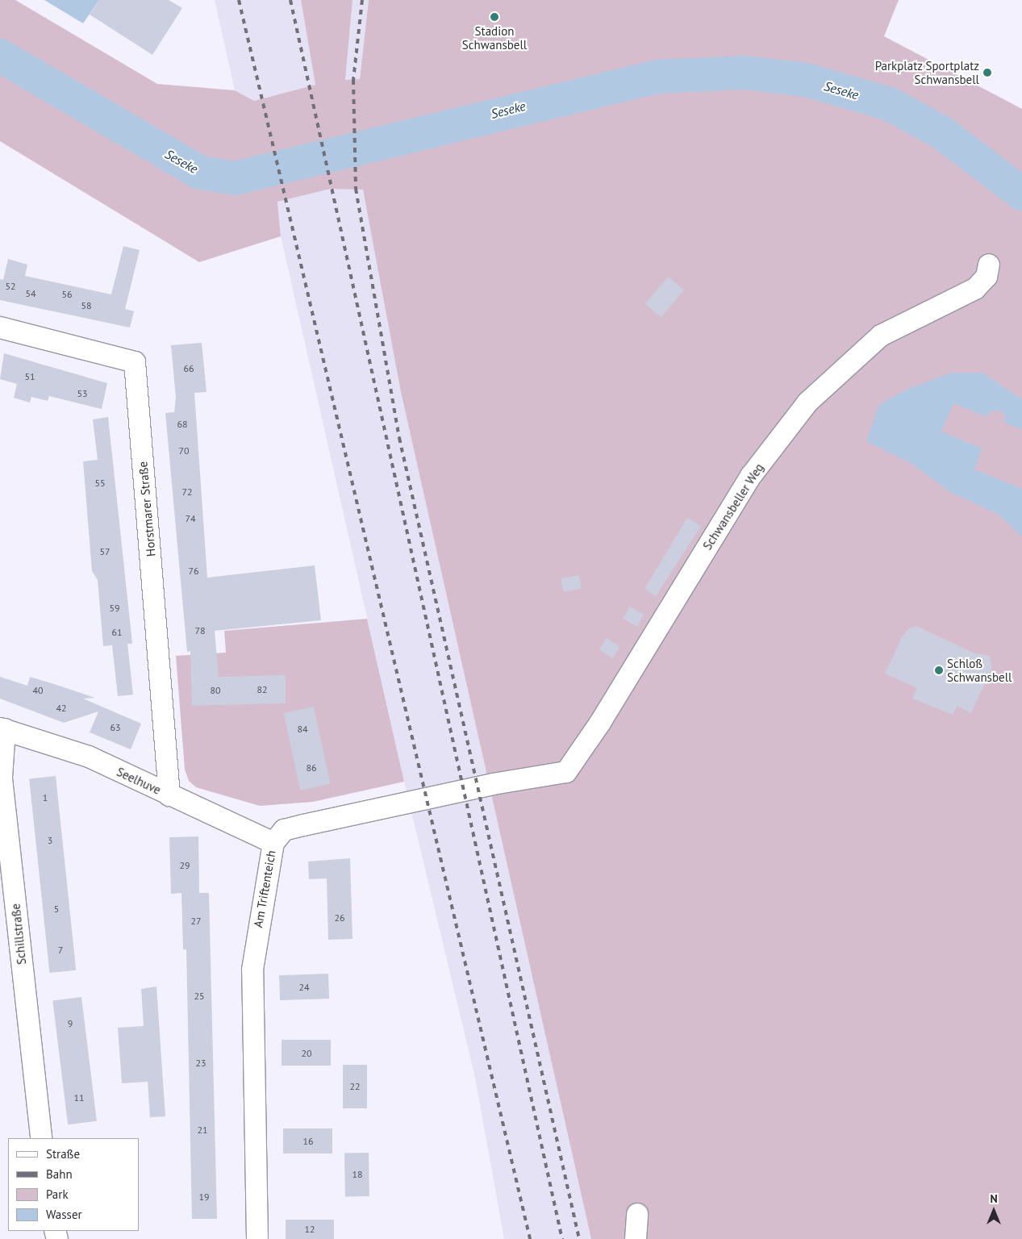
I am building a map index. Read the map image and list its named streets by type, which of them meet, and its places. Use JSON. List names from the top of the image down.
{
  "streets": {
    "street": [
      "Schwansbeller Weg",
      "Horstmarer Straße",
      "Seelhuve",
      "Am Triftenteich",
      "Schillstraße"
    ]
  },
  "crossings": [
    ["Schwansbeller Weg", "Am Triftenteich"],
    ["Horstmarer Straße", "Seelhuve"],
    ["Seelhuve", "Am Triftenteich"],
    ["Seelhuve", "Schillstraße"]
  ],
  "water": ["Seseke"],
  "places": ["Stadion Schwansbell", "Parkplatz Sportplatz Schwansbell", "Schloß Schwansbell"],
  "house_numbers": [
    "52",
    "54",
    "56",
    "58",
    "66",
    "51",
    "53",
    "68",
    "70",
    "55",
    "72",
    "74",
    "57",
    "76",
    "59",
    "78",
    "61",
    "82",
    "40",
    "80",
    "42",
    "63",
    "84",
    "86",
    "1",
    "3",
    "29",
    "5",
    "26",
    "27",
    "7",
    "24",
    "25",
    "9",
    "20",
    "23",
    "22",
    "11",
    "21",
    "16",
    "18",
    "19",
    "12"
  ],
  "legend": [
    "Straße",
    "Bahn",
    "Park",
    "Wasser"
  ],
  "north": "top"
}
